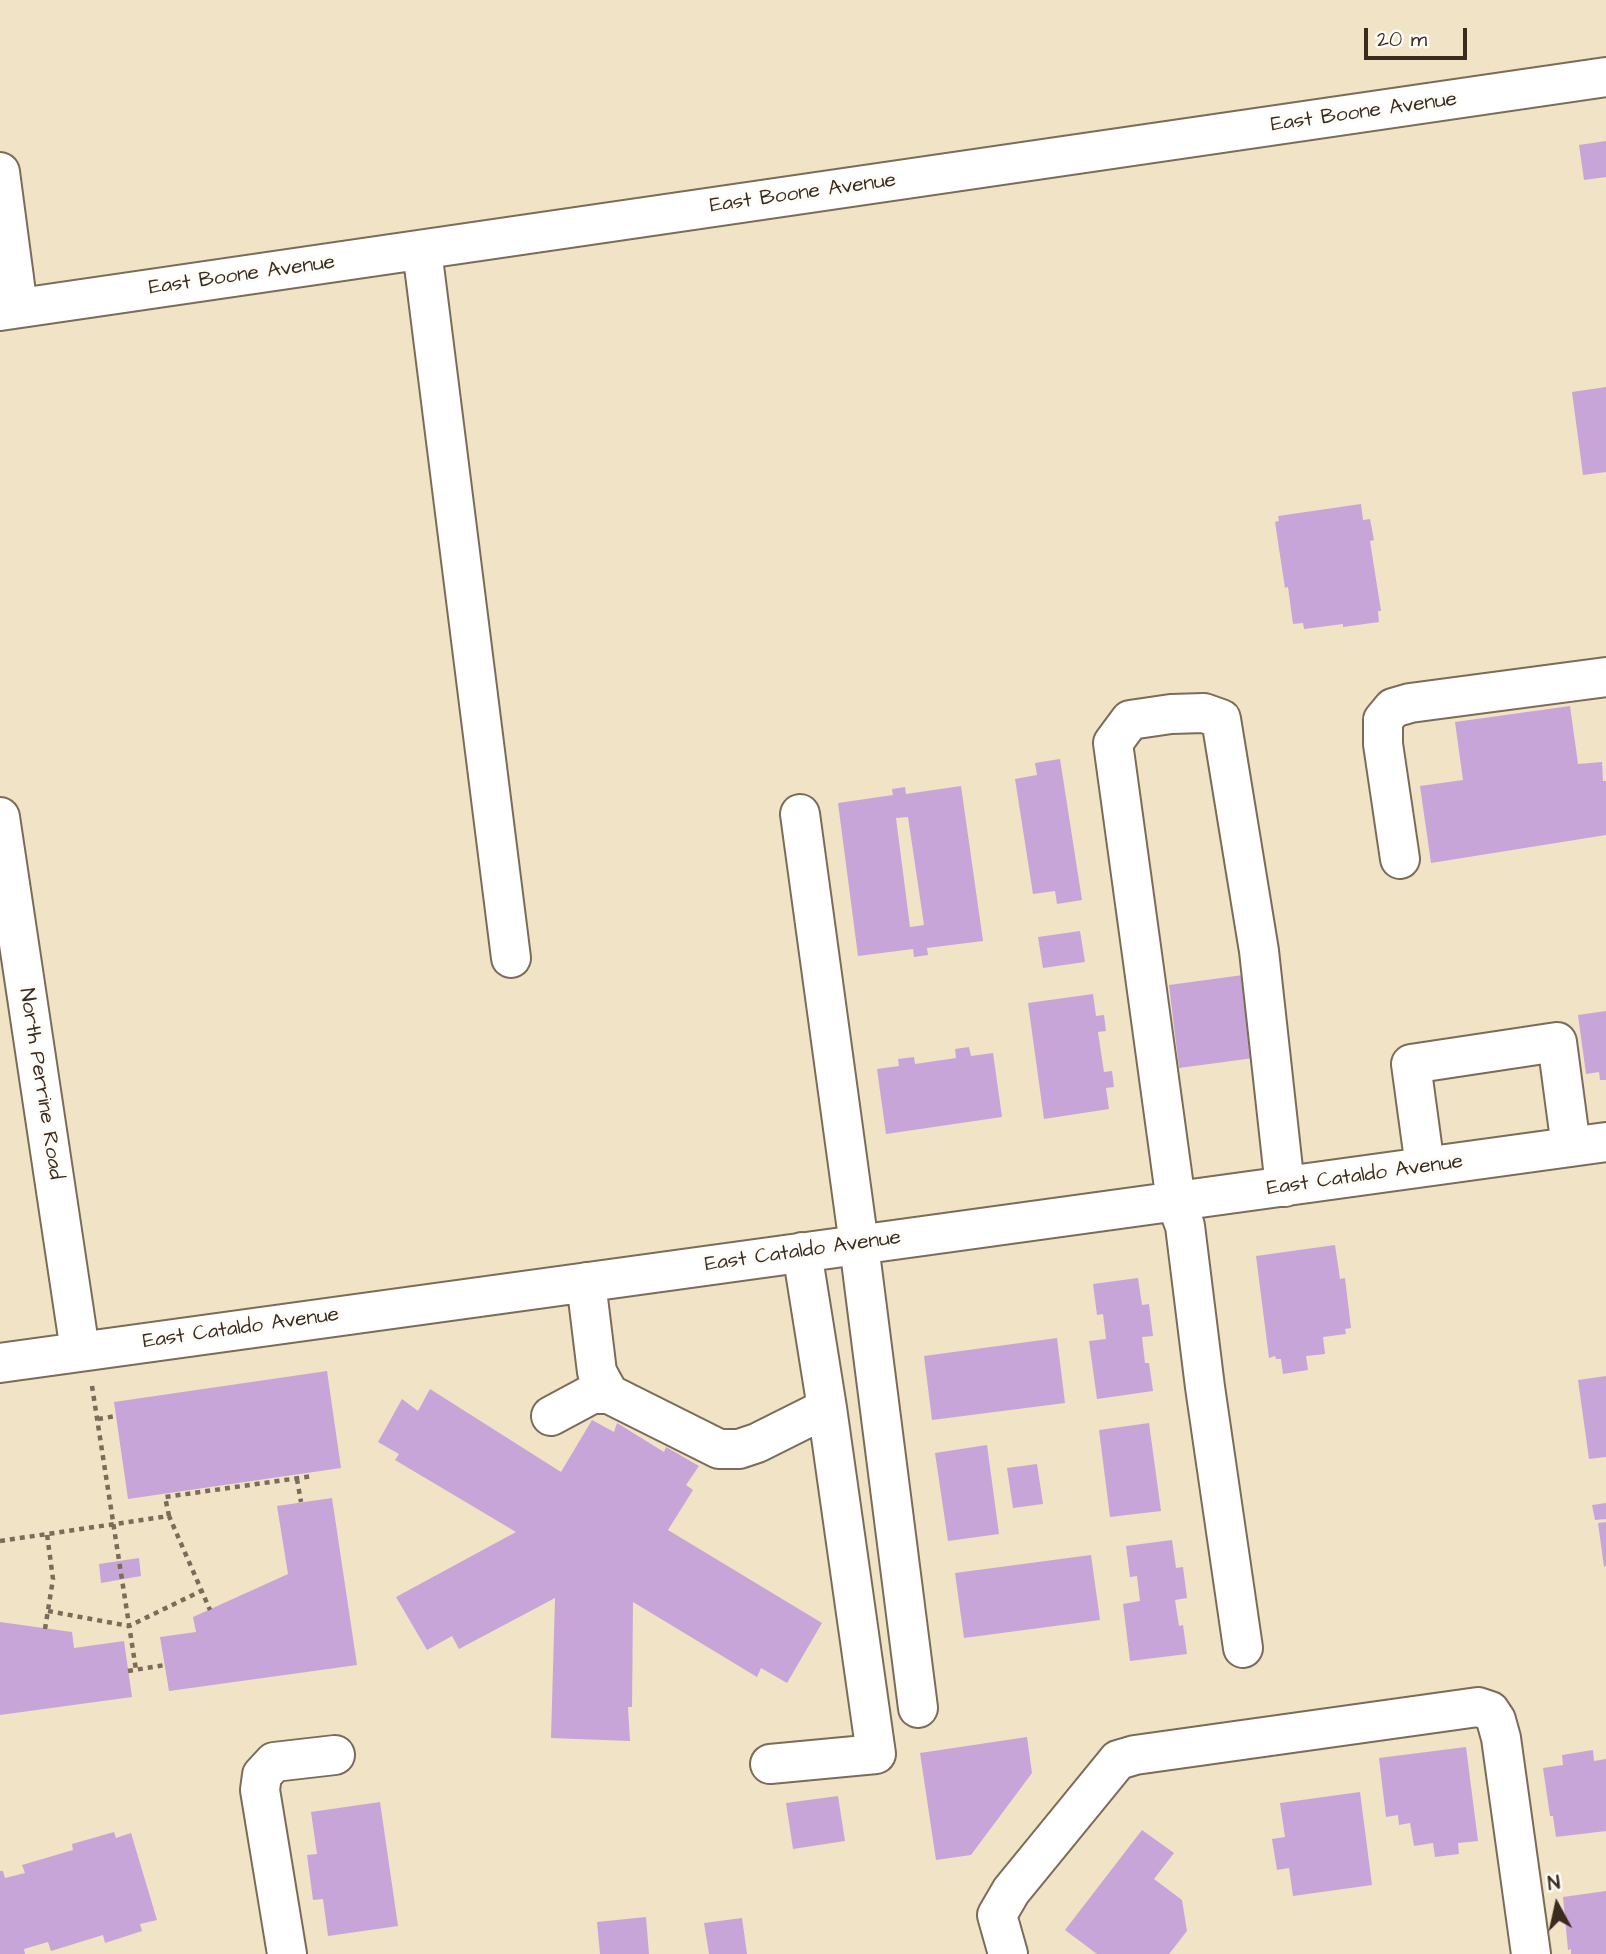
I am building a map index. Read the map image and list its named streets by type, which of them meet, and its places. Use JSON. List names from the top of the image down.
{
  "streets": {
    "street": ["East Boone Avenue", "North Perrine Road", "East Cataldo Avenue"]
  },
  "crossings": [
    ["North Perrine Road", "East Cataldo Avenue"]
  ],
  "scale_bar": "20 m",
  "north": "top"
}
